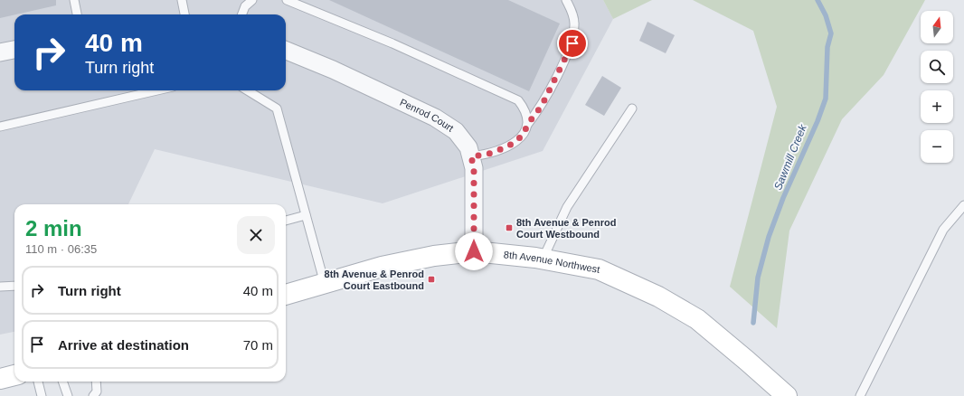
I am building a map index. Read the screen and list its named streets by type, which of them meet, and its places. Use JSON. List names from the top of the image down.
{
  "streets": {
    "street": ["Penrod Court", "8th Avenue Northwest"]
  },
  "crossings": [
    ["Penrod Court", "8th Avenue Northwest"]
  ],
  "water": ["Sawmill Creek"],
  "places": {
    "transit": ["8th Avenue & Penrod Court Westbound", "8th Avenue & Penrod Court Eastbound"]
  },
  "north": "top",
  "page": {
    "map_buttons": ["+", "−"],
    "turn": ["40 m", "Turn right"],
    "heading": ["2 min", "110 m · 06:35"],
    "list": [
      {
        "name": "Turn right",
        "value": "40 m"
      },
      {
        "name": "Arrive at destination",
        "value": "70 m"
      }
    ]
  }
}
